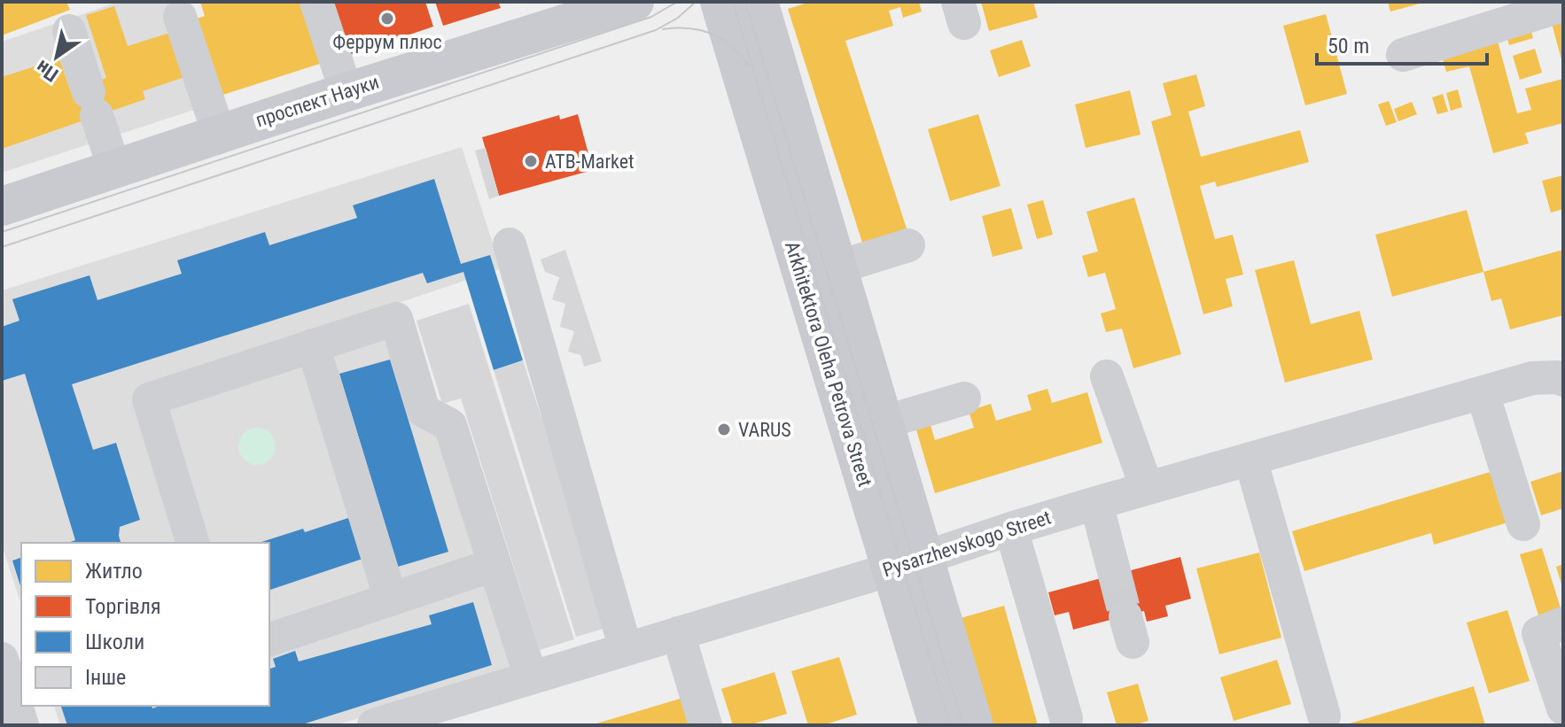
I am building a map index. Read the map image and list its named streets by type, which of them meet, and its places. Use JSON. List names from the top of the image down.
{
  "streets": {
    "main road": ["проспект Науки", "Arkhitektora Oleha Petrova Street"],
    "street": ["Pysarzhevskogo Street"]
  },
  "crossings": [
    ["Arkhitektora Oleha Petrova Street", "Pysarzhevskogo Street"]
  ],
  "places": ["Феррум плюс", "ATB-Market", "VARUS"],
  "legend": [
    "Житло",
    "Торгівля",
    "Школи",
    "Інше"
  ],
  "scale_bar": "50 m",
  "north": "bottom left"
}
